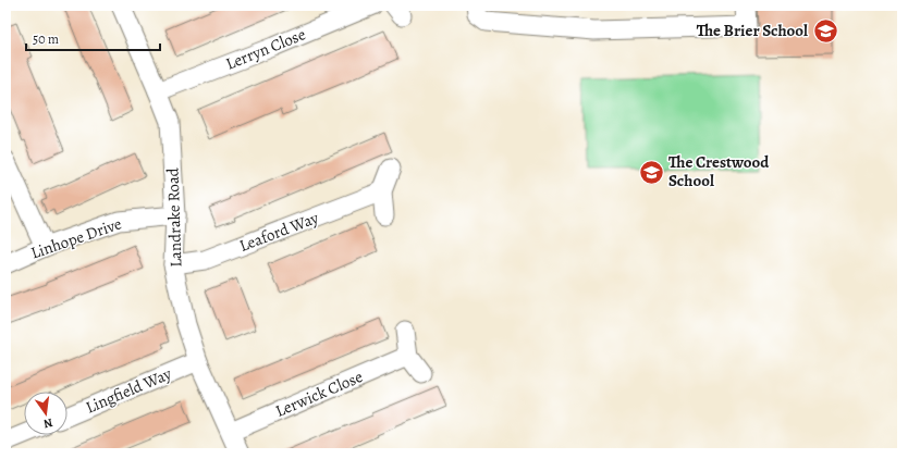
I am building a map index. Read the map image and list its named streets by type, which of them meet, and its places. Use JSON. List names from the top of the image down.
{
  "streets": {
    "street": [
      "Lerryn Close",
      "Landrake Road",
      "Leaford Way",
      "Linhope Drive",
      "Lingfield Way",
      "Lerwick Close"
    ]
  },
  "crossings": [
    ["Lerryn Close", "Landrake Road"],
    ["Landrake Road", "Leaford Way"],
    ["Landrake Road", "Linhope Drive"],
    ["Landrake Road", "Lingfield Way"],
    ["Landrake Road", "Lerwick Close"]
  ],
  "places": {
    "school or university": ["The Brier School", "The Crestwood School"]
  },
  "scale_bar": "50 m",
  "north": "bottom"
}
